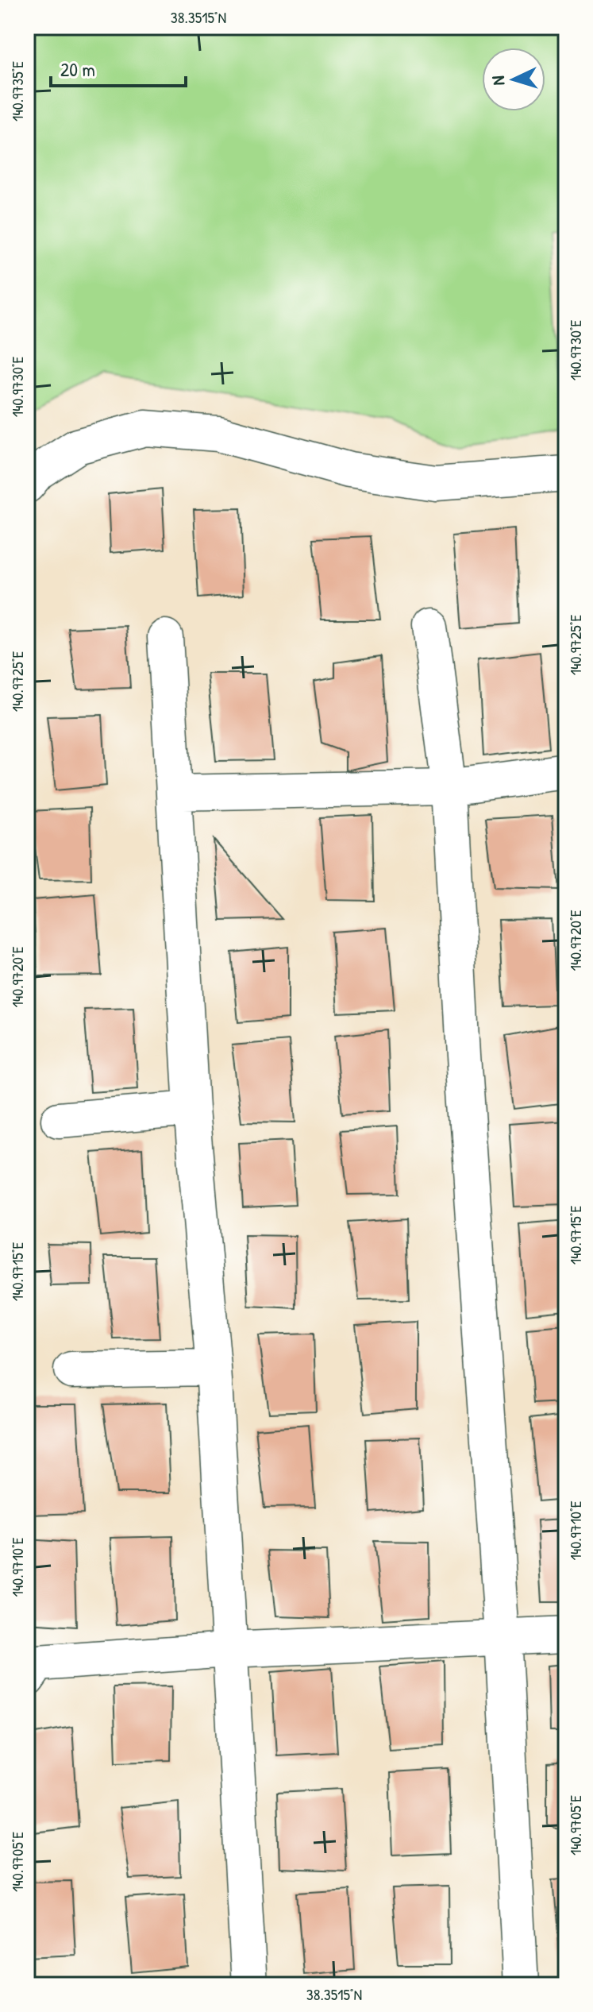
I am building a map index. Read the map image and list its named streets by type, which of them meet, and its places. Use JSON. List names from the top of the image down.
{
  "scale_bar": "20 m",
  "north": "left",
  "coordinates": [
    "38.3515°N",
    "140.9735°E",
    "140.9730°E",
    "140.9725°E",
    "140.9720°E",
    "140.9715°E",
    "140.9710°E",
    "140.9705°E"
  ]
}
